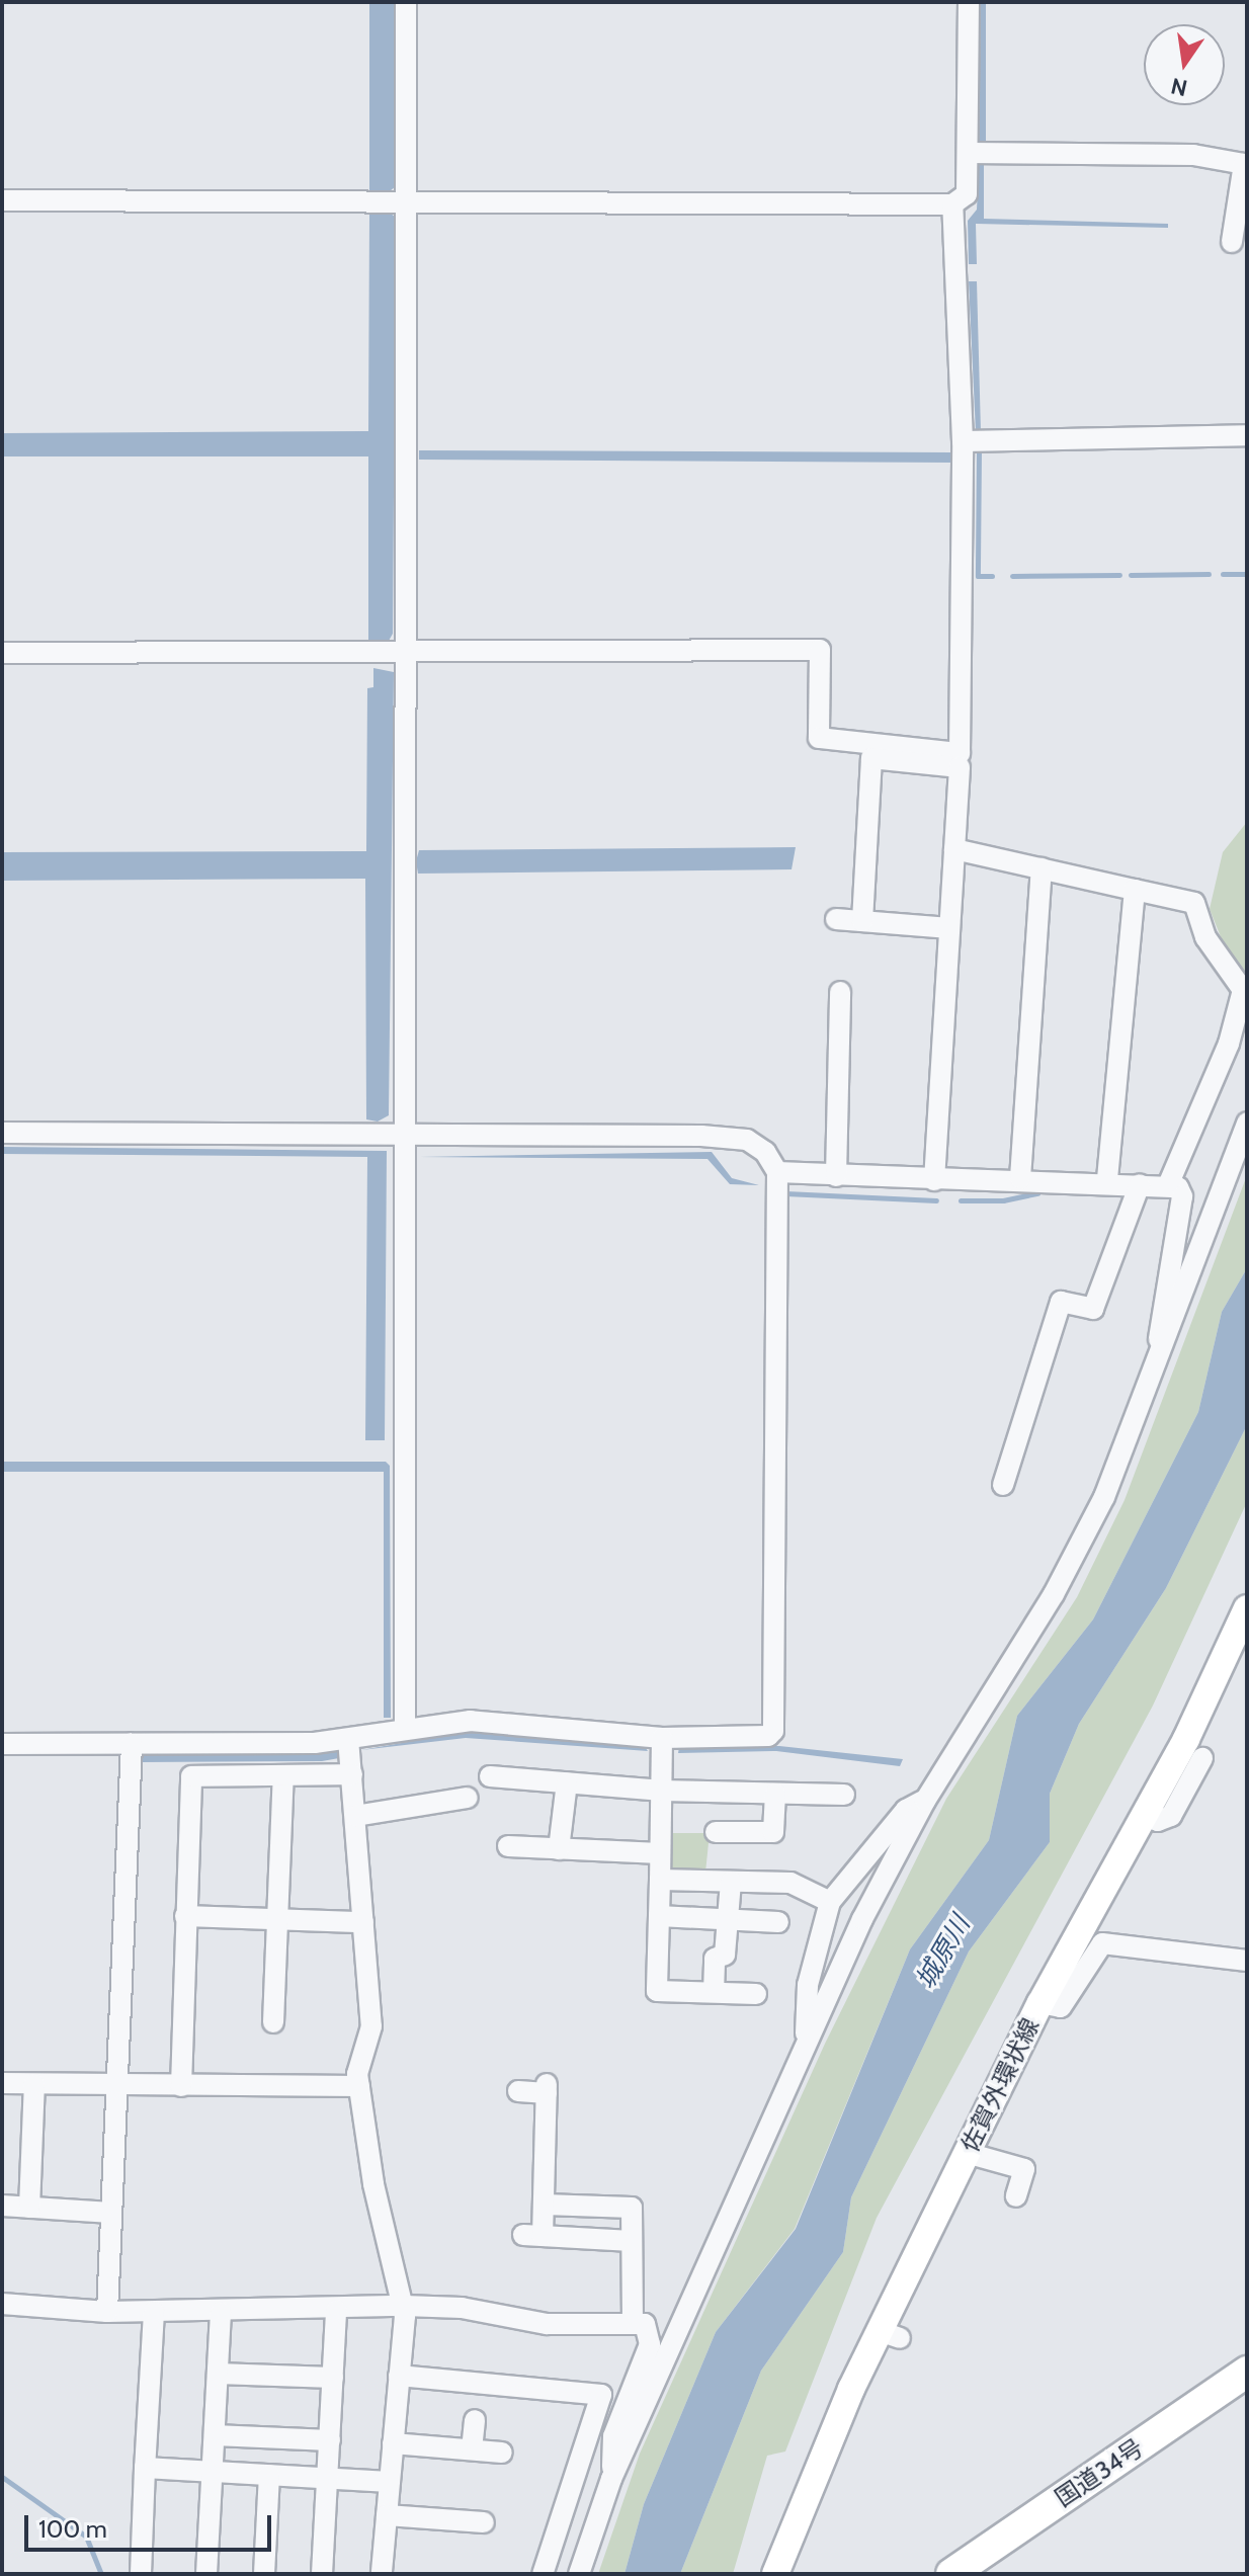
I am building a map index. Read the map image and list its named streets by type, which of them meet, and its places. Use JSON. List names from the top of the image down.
{
  "streets": {
    "highway": ["国道34号"],
    "main road": ["佐賀外環状線"]
  },
  "water": ["城原川"],
  "scale_bar": "100 m",
  "north": "bottom"
}
